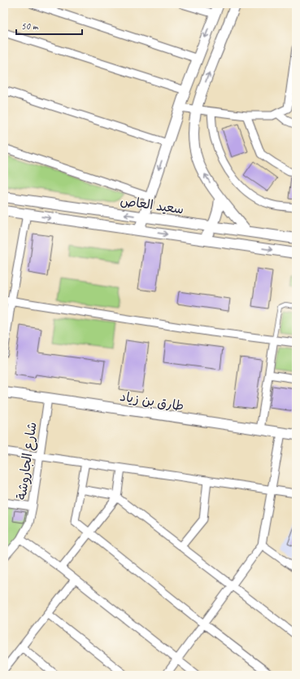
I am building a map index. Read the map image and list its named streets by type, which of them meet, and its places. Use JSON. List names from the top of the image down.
{
  "streets": {
    "main road": ["سعيد العاص", "طارق بن زياد"],
    "street": ["شارع الجاروشة"]
  },
  "crossings": [
    ["طارق بن زياد", "شارع الجاروشة"]
  ],
  "scale_bar": "50 m"
}
